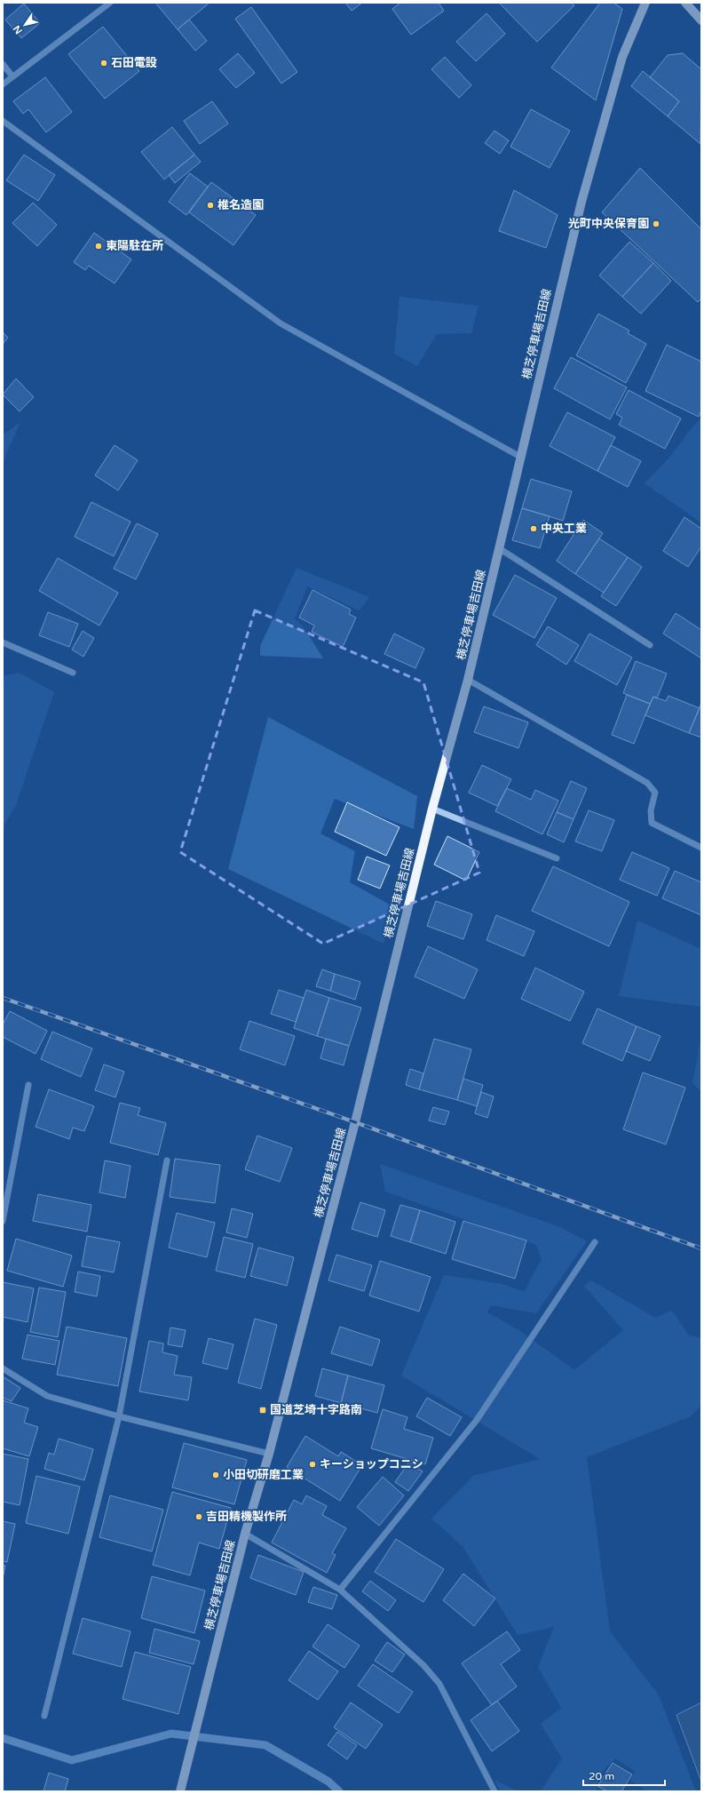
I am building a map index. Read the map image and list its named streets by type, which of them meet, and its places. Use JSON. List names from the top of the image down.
{
  "streets": {
    "main road": ["横芝停車場吉田線"]
  },
  "places": {
    "other": [
      "石田電設",
      "椎名造園",
      "光町中央保育園",
      "東陽駐在所",
      "中央工業",
      "キーショップコニシ",
      "小田切研磨工業",
      "吉田精機製作所"
    ],
    "transit": ["国道芝埼十字路南"]
  },
  "scale_bar": "20 m",
  "north": "bottom left"
}
